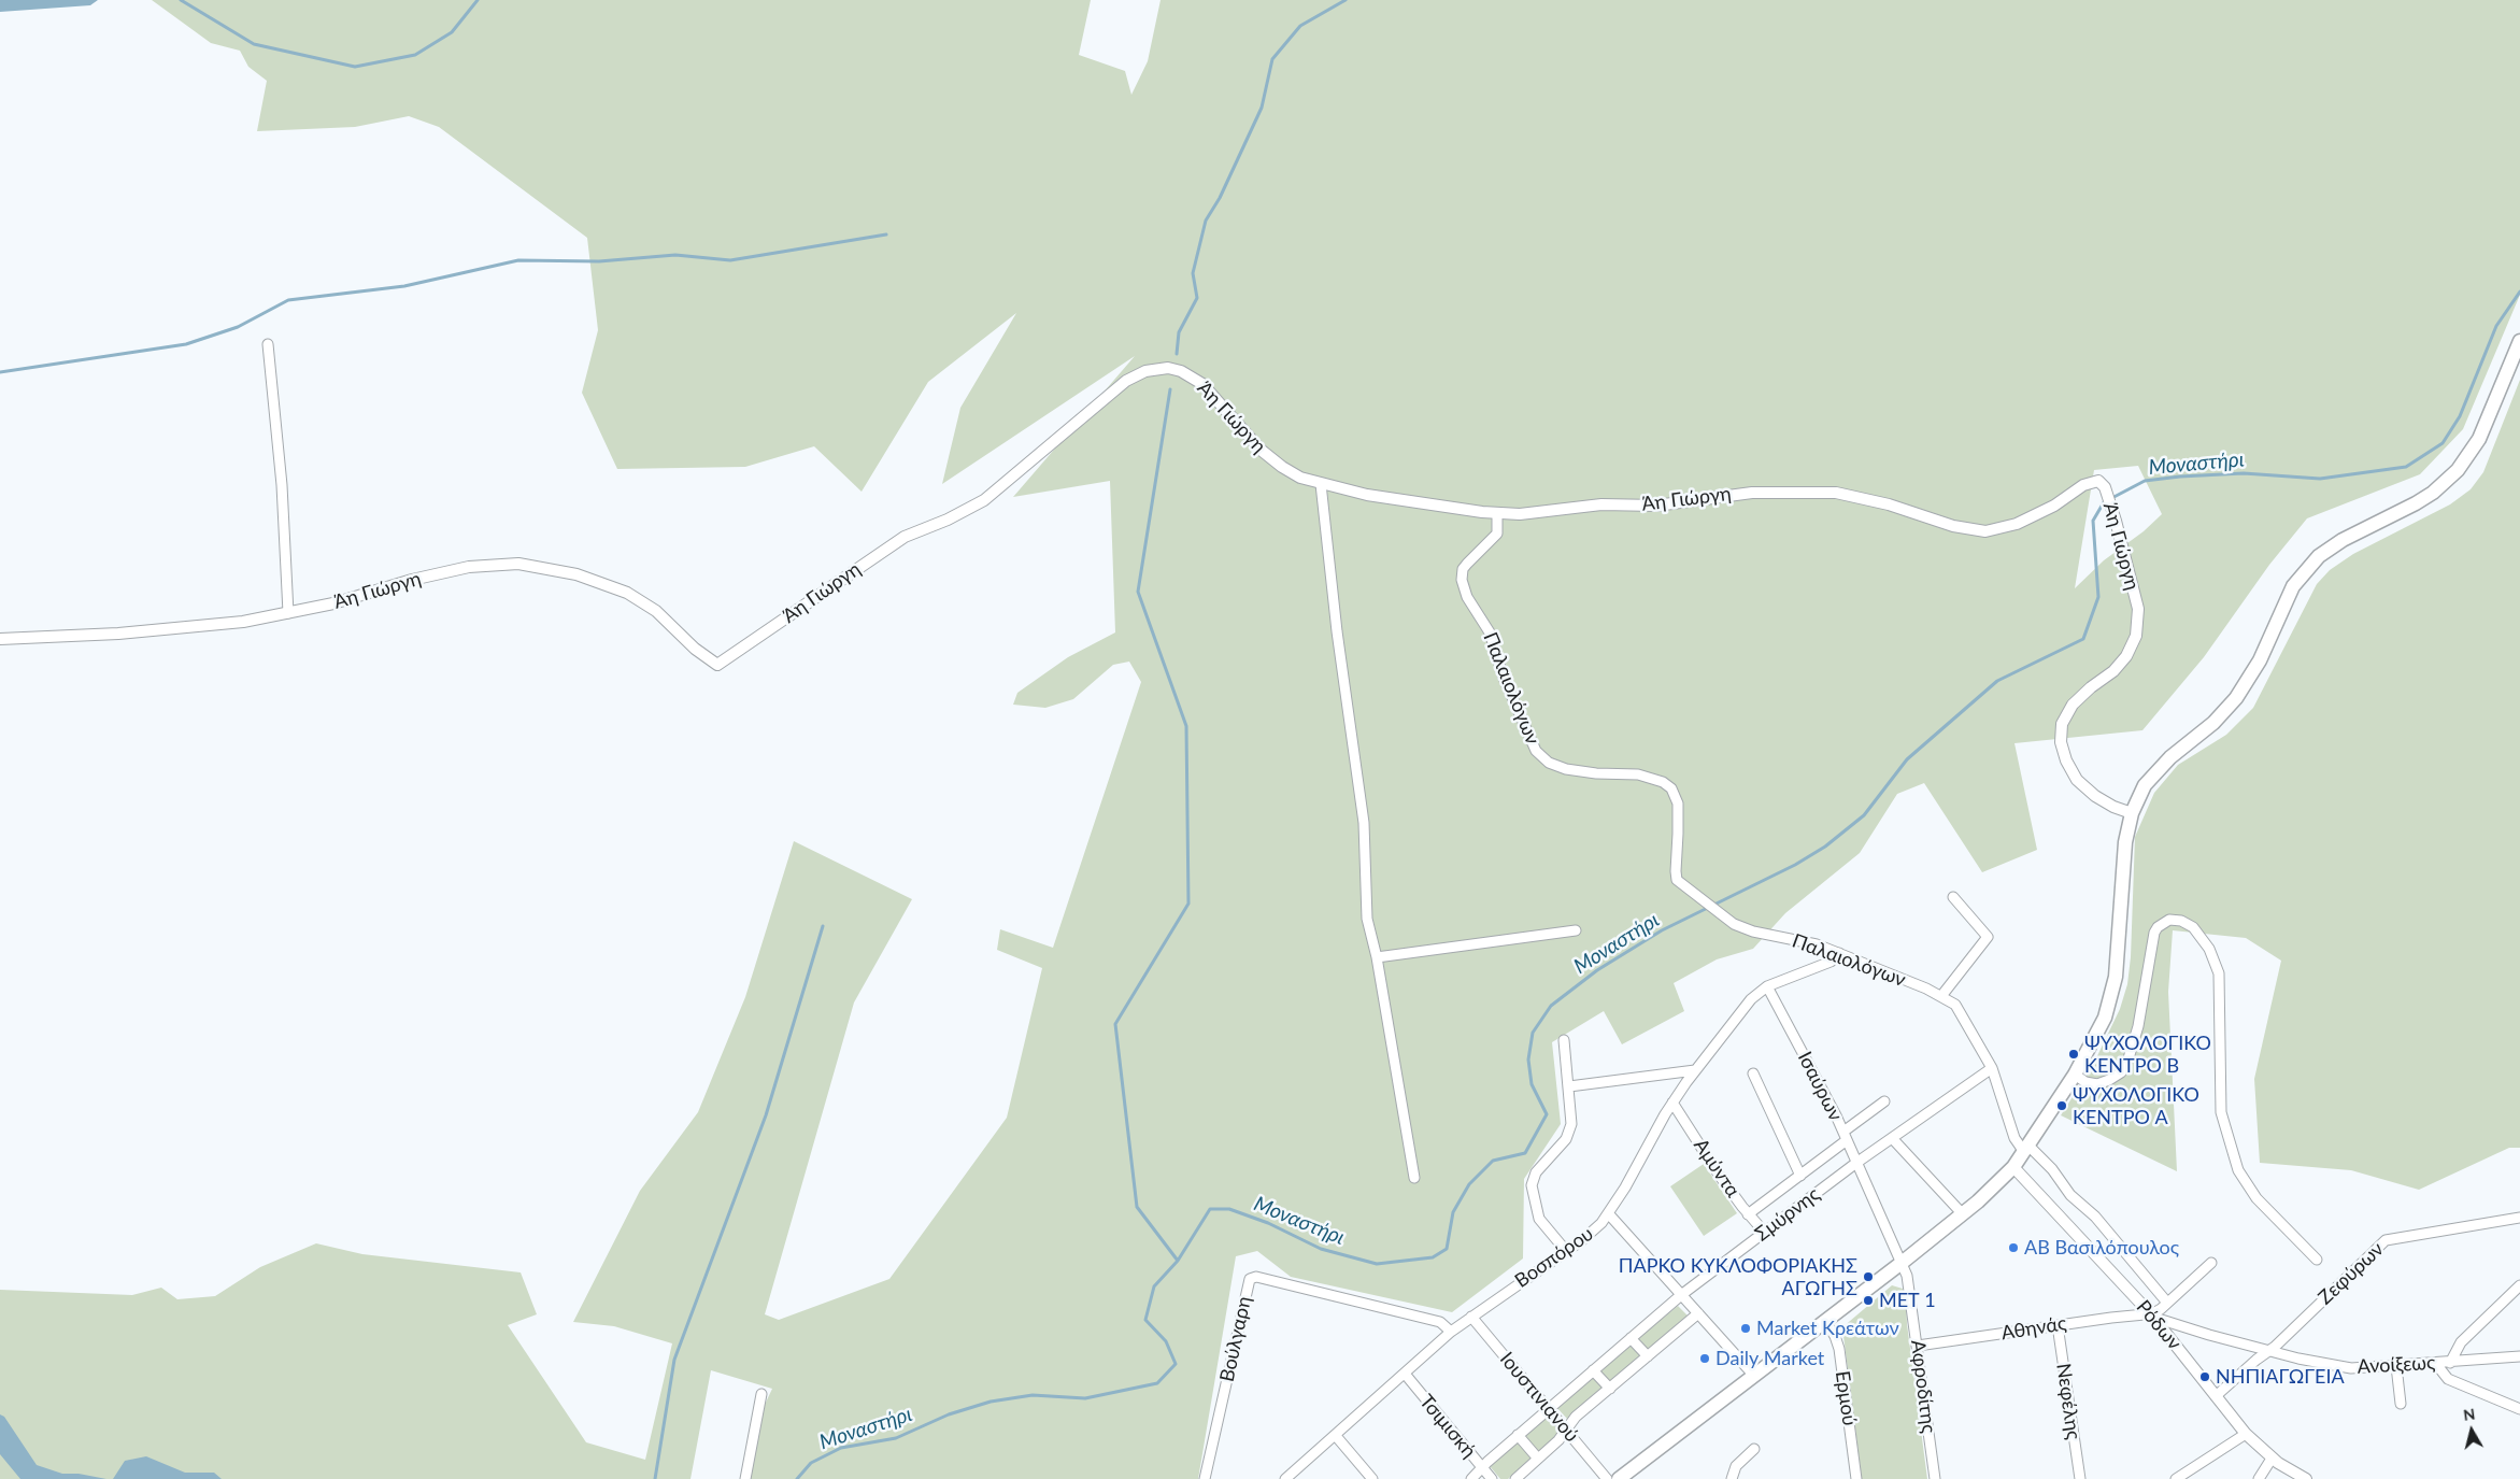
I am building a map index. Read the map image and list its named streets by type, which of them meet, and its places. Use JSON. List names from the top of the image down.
{
  "streets": {
    "street": [
      "Άη Γιώργη",
      "Παλαιολόγων",
      "Ισαύρων",
      "Αμύντα",
      "Σμύρνης",
      "Βοσπόρου",
      "Ζεφύρων",
      "Ρόδων",
      "Αθηνάς",
      "Βούλγαρη",
      "Ανοίξεως",
      "Αφροδίτης",
      "Ιουστινιανού",
      "Ερμού",
      "Νεφέλης",
      "Τσιμισκή"
    ]
  },
  "crossings": [
    ["Άη Γιώργη", "Παλαιολόγων"],
    ["Παλαιολόγων", "Σμύρνης"],
    ["Ισαύρων", "Σμύρνης"],
    ["Ισαύρων", "Βοσπόρου"],
    ["Ισαύρων", "Αφροδίτης"],
    ["Αμύντα", "Σμύρνης"],
    ["Αμύντα", "Βοσπόρου"],
    ["Σμύρνης", "Ιουστινιανού"],
    ["Σμύρνης", "Τσιμισκή"],
    ["Βοσπόρου", "Βούλγαρη"],
    ["Βοσπόρου", "Ιουστινιανού"],
    ["Βοσπόρου", "Τσιμισκή"],
    ["Ζεφύρων", "Ρόδων"],
    ["Ζεφύρων", "Ανοίξεως"],
    ["Ρόδων", "Αθηνάς"],
    ["Ρόδων", "Ανοίξεως"],
    ["Αθηνάς", "Ανοίξεως"],
    ["Αθηνάς", "Αφροδίτης"],
    ["Αθηνάς", "Νεφέλης"]
  ],
  "water": ["Μοναστήρι"],
  "places": [
    "ΨΥΧΟΛΟΓΙΚΟ ΚΕΝΤΡΟ B",
    "ΨΥΧΟΛΟΓΙΚΟ ΚΕΝΤΡΟ A",
    "ΑΒ Βασιλόπουλος",
    "ΠΑΡΚΟ ΚΥΚΛΟΦΟΡΙΑΚΗΣ ΑΓΩΓΗΣ",
    "ΜΕΤ 1",
    "Market Κρεάτων",
    "Daily Market",
    "ΝΗΠΙΑΓΩΓΕΙΑ"
  ],
  "north": "top"
}
